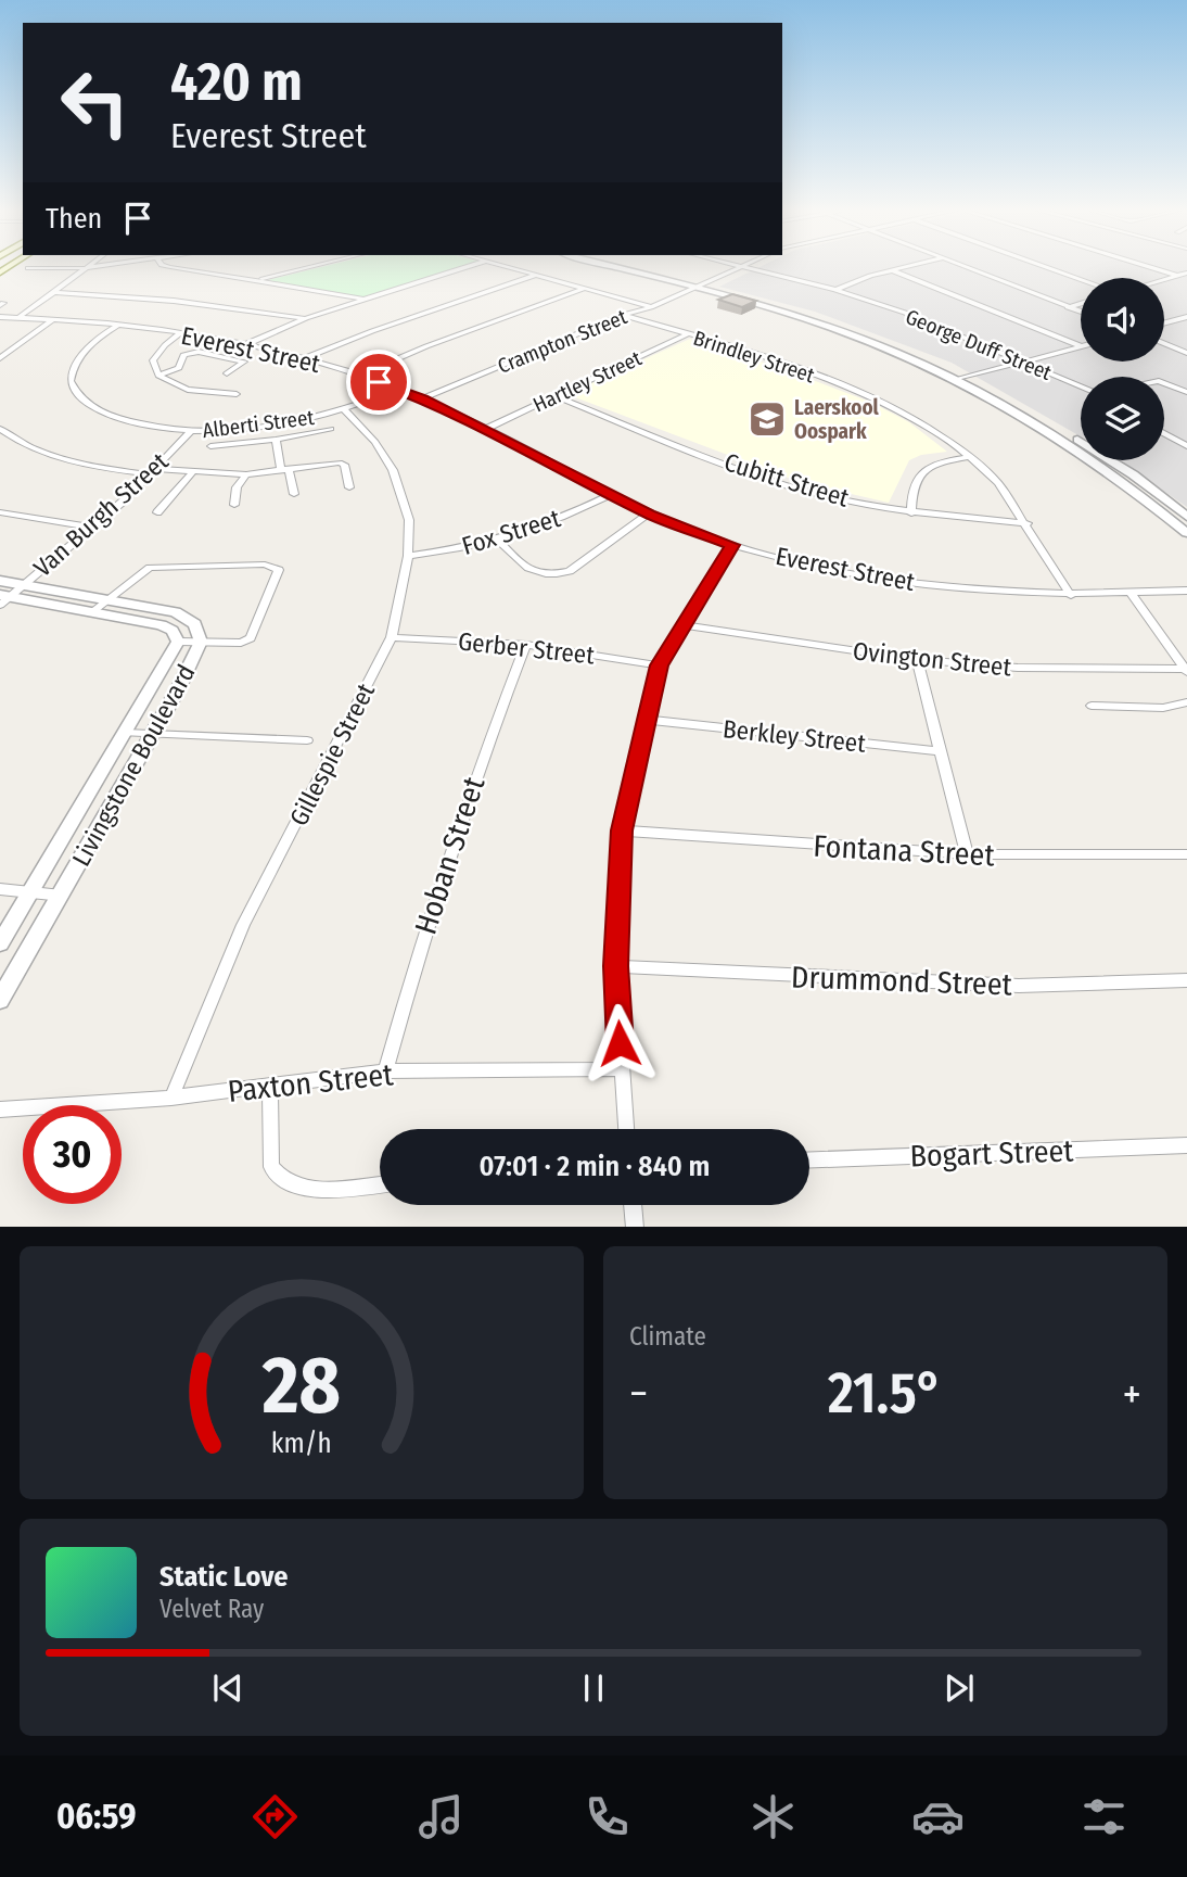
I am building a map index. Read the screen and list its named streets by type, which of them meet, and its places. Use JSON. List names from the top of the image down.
{
  "streets": {
    "street": [
      "Crampton Street",
      "George Duff Street",
      "Everest Street",
      "Brindley Street",
      "Hartley Street",
      "Alberti Street",
      "Cubitt Street",
      "Van Burgh Street",
      "Fox Street",
      "Gerber Street",
      "Ovington Street",
      "Berkley Street",
      "Gillespie Street",
      "Livingstone Boulevard",
      "Fontana Street",
      "Hoban Street",
      "Drummond Street",
      "Paxton Street",
      "Bogart Street"
    ]
  },
  "crossings": [
    ["Crampton Street", "Everest Street"],
    ["Crampton Street", "Brindley Street"],
    ["Everest Street", "Brindley Street"],
    ["Everest Street", "Hartley Street"],
    ["Everest Street", "Alberti Street"],
    ["Everest Street", "Fox Street"],
    ["Brindley Street", "Hartley Street"],
    ["Brindley Street", "Cubitt Street"],
    ["Hartley Street", "Cubitt Street"],
    ["Alberti Street", "Van Burgh Street"],
    ["Alberti Street", "Gillespie Street"],
    ["Van Burgh Street", "Livingstone Boulevard"],
    ["Fox Street", "Gillespie Street"],
    ["Gerber Street", "Gillespie Street"],
    ["Gerber Street", "Hoban Street"],
    ["Gillespie Street", "Paxton Street"],
    ["Hoban Street", "Paxton Street"]
  ],
  "places": {
    "school or university": ["Laerskool Oospark"]
  },
  "page": {
    "turn": ["420 m", "Everest Street"],
    "then": "Then",
    "limit": "30",
    "trip": "07:01 · 2 min · 840 m",
    "tile": "Climate",
    "heat": ["−", "21.5°", "+"],
    "song": ["Static Love", "Velvet Ray"],
    "tabs": "06:59",
    "gauge": ["28", "km/h"]
  }
}
